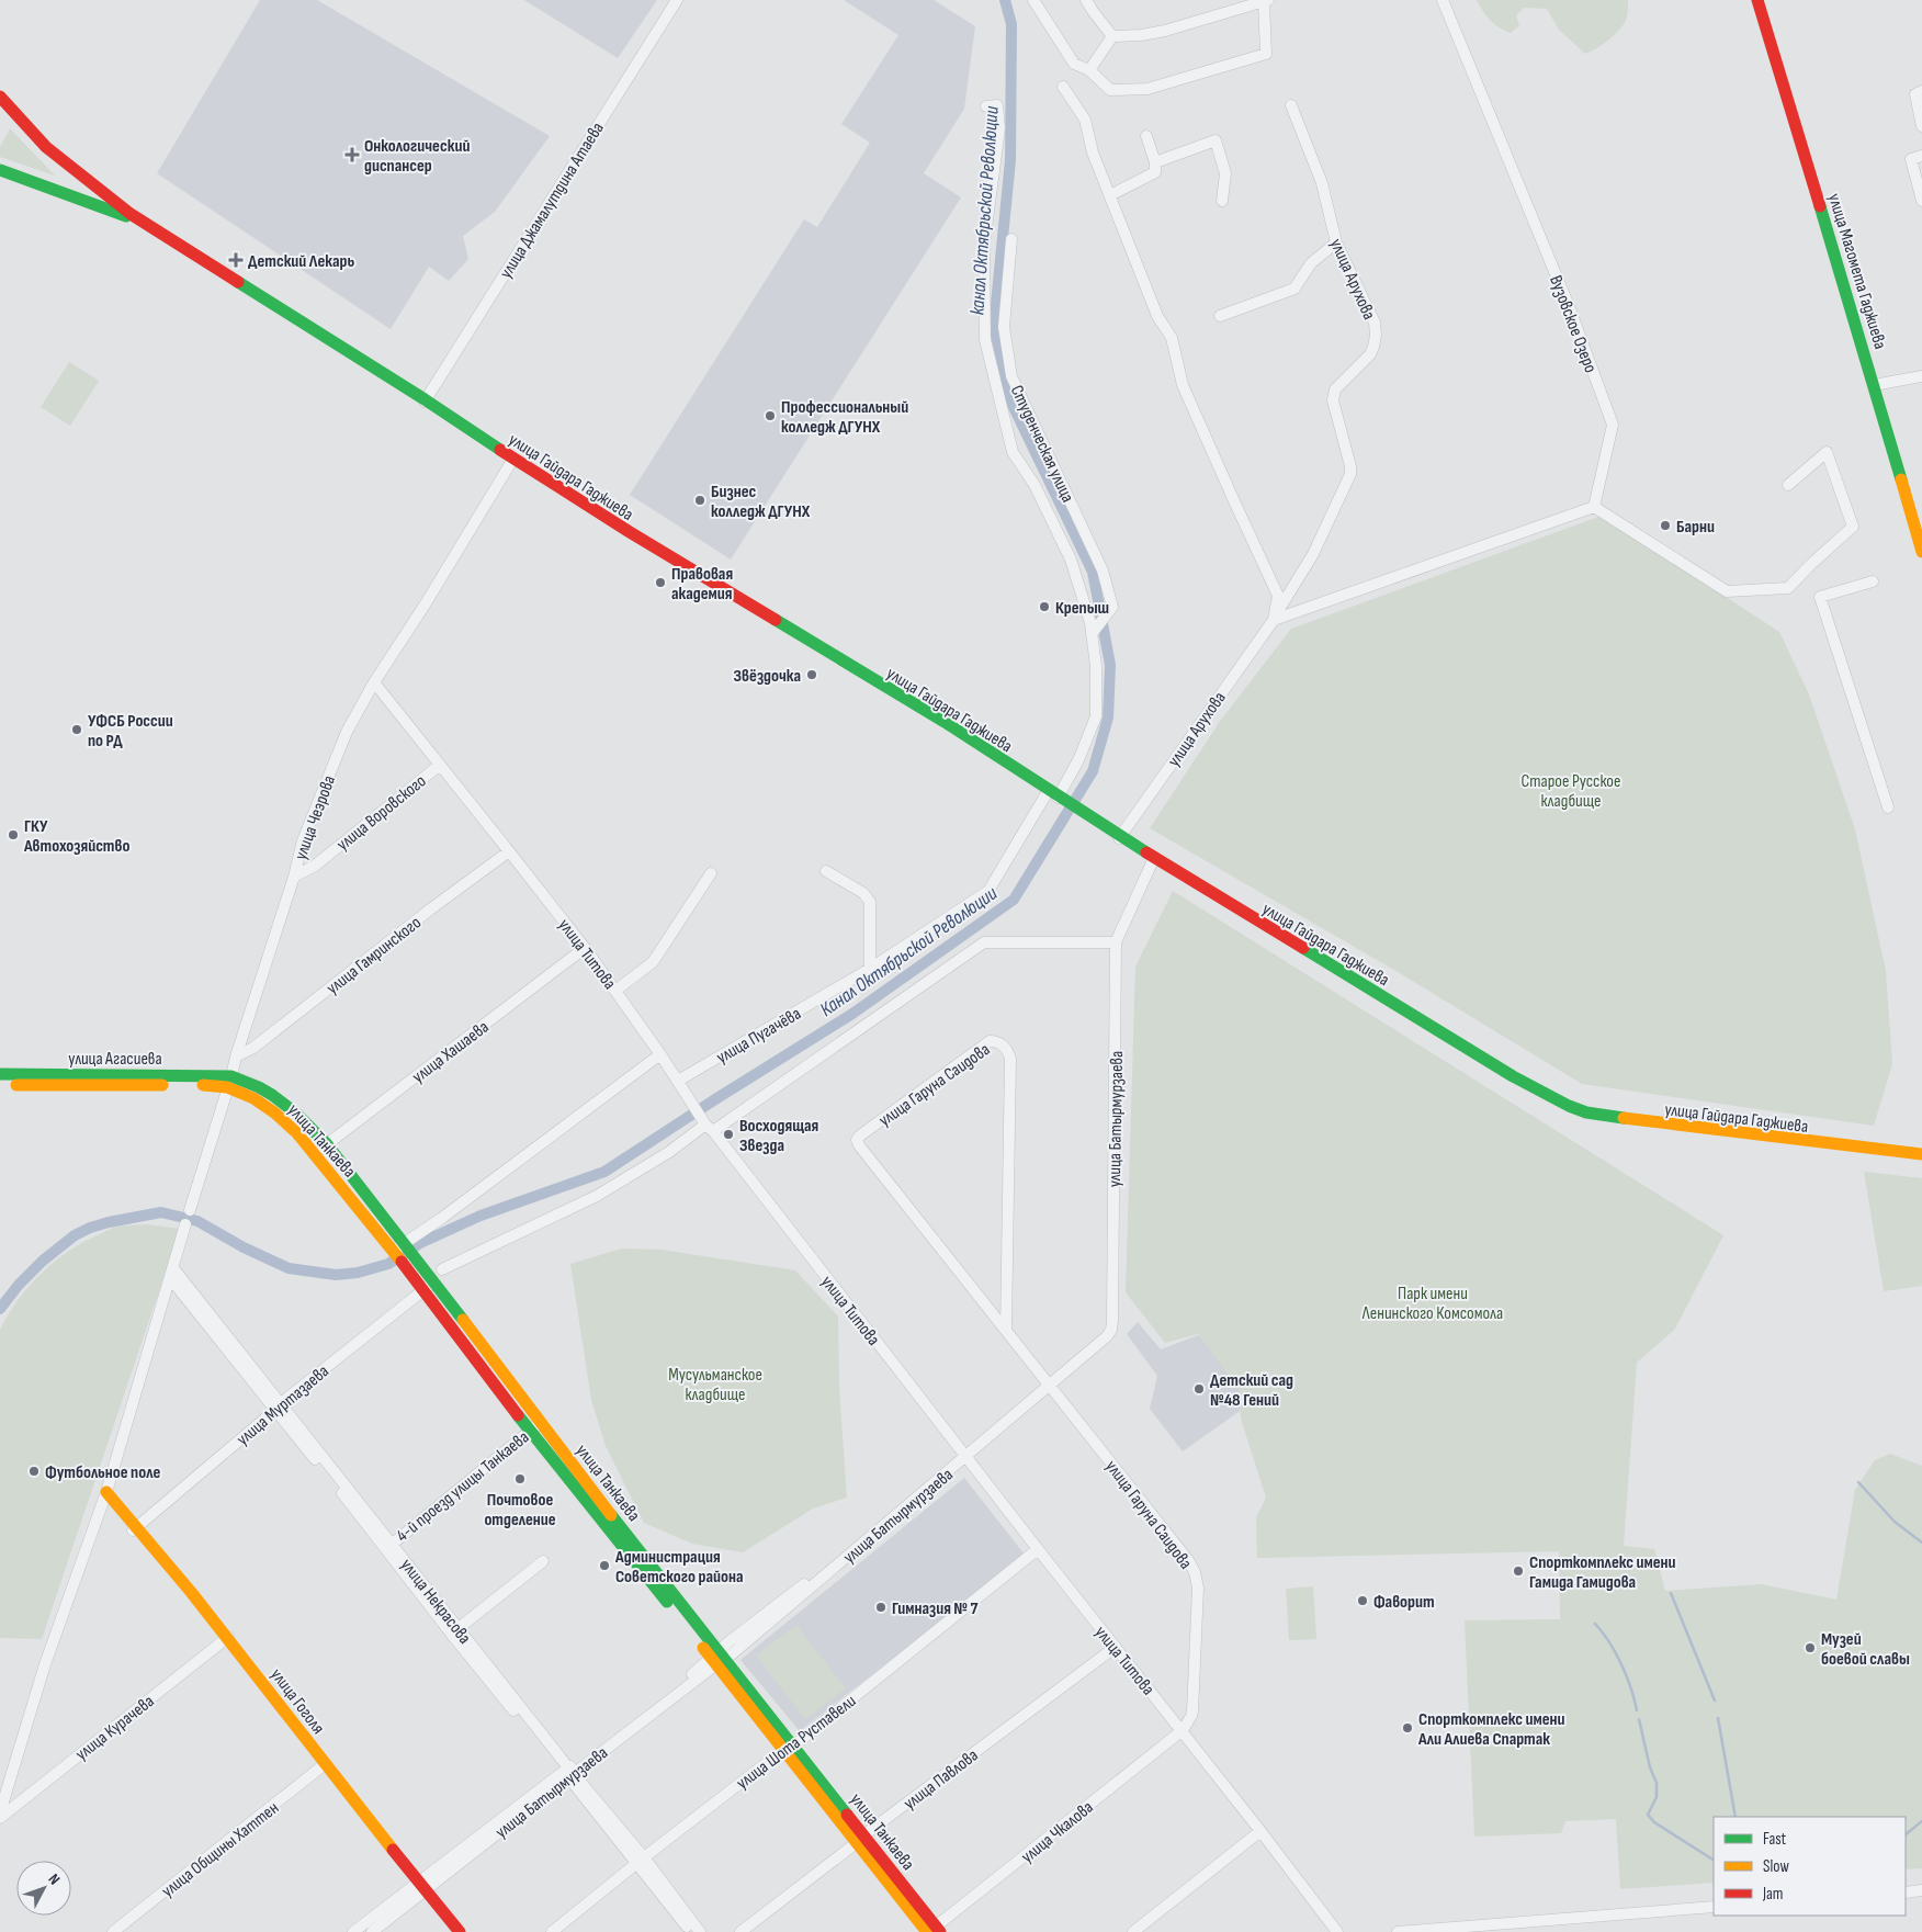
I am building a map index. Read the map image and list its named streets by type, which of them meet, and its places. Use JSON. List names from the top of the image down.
{
  "streets": {
    "main road": [
      "улица Магомета Гаджиева",
      "улица Гайдара Гаджиева",
      "улица Агасиева",
      "улица Танкаева",
      "улица Гоголя"
    ],
    "street": [
      "улица Джамалутдина Атаева",
      "улица Арухова",
      "Вузовское Озеро",
      "Студенческая улица",
      "улица Воровского",
      "улица Чеэрова",
      "улица Титова",
      "улица Гамринского",
      "улица Пугачёва",
      "улица Хашаева",
      "улица Гаруна Саидова",
      "улица Батырмурзаева",
      "улица Муртазаева",
      "4-й проезд улицы Танкаева",
      "улица Некрасова",
      "улица Курачева",
      "улица Шота Руставели",
      "улица Павлова",
      "улица Чкалова",
      "улица Общины Хаттен"
    ]
  },
  "crossings": [
    ["улица Джамалутдина Атаева", "улица Гайдара Гаджиева"],
    ["улица Арухова", "улица Гайдара Гаджиева"],
    ["Студенческая улица", "улица Пугачёва"],
    ["улица Гайдара Гаджиева", "улица Чеэрова"],
    ["улица Гайдара Гаджиева", "улица Пугачёва"],
    ["улица Гайдара Гаджиева", "улица Батырмурзаева"],
    ["улица Воровского", "улица Чеэрова"],
    ["улица Воровского", "улица Титова"],
    ["улица Чеэрова", "улица Титова"],
    ["улица Чеэрова", "улица Гамринского"],
    ["улица Чеэрова", "улица Агасиева"],
    ["улица Чеэрова", "улица Танкаева"],
    ["улица Титова", "улица Гамринского"],
    ["улица Титова", "улица Пугачёва"],
    ["улица Титова", "улица Хашаева"],
    ["улица Титова", "улица Гаруна Саидова"],
    ["улица Титова", "улица Батырмурзаева"],
    ["улица Титова", "улица Шота Руставели"],
    ["улица Титова", "улица Павлова"],
    ["улица Титова", "улица Чкалова"],
    ["улица Хашаева", "улица Танкаева"],
    ["улица Агасиева", "улица Танкаева"],
    ["улица Гаруна Саидова", "улица Батырмурзаева"],
    ["улица Гаруна Саидова", "улица Чкалова"],
    ["улица Батырмурзаева", "улица Танкаева"],
    ["улица Батырмурзаева", "улица Некрасова"],
    ["улица Батырмурзаева", "улица Гоголя"],
    ["улица Танкаева", "улица Муртазаева"],
    ["улица Танкаева", "4-й проезд улицы Танкаева"],
    ["улица Танкаева", "улица Шота Руставели"],
    ["улица Танкаева", "улица Павлова"],
    ["улица Танкаева", "улица Чкалова"],
    ["улица Муртазаева", "улица Некрасова"],
    ["улица Муртазаева", "улица Гоголя"],
    ["4-й проезд улицы Танкаева", "улица Некрасова"],
    ["улица Некрасова", "улица Шота Руставели"],
    ["улица Гоголя", "улица Курачева"],
    ["улица Гоголя", "улица Общины Хаттен"]
  ],
  "water": ["канал Октябрьской Революции", "Канал Октябрьской Революции"],
  "parks": ["Старое Русское кладбище", "Парк имени Ленинского Комсомола", "Мусульманское кладбище"],
  "places": {
    "health": ["Онкологический диспансер", "Детский Лекарь"],
    "other": [
      "Профессиональный колледж ДГУНХ",
      "Бизнес колледж ДГУНХ",
      "Барни",
      "Правовая академия",
      "Крепыш",
      "Звёздочка",
      "УФСБ России по РД",
      "ГКУ Автохозяйство",
      "Восходящая Звезда",
      "Детский сад №48 Гений",
      "Футбольное поле",
      "Почтовое отделение",
      "Администрация Советского района",
      "Спорткомплекс имени Гамида Гамидова",
      "Фаворит",
      "Гимназия № 7",
      "Музей боевой славы",
      "Спорткомплекс имени Али Алиева Спартак"
    ]
  },
  "legend": ["Fast", "Slow", "Jam"],
  "north": "top right"
}
